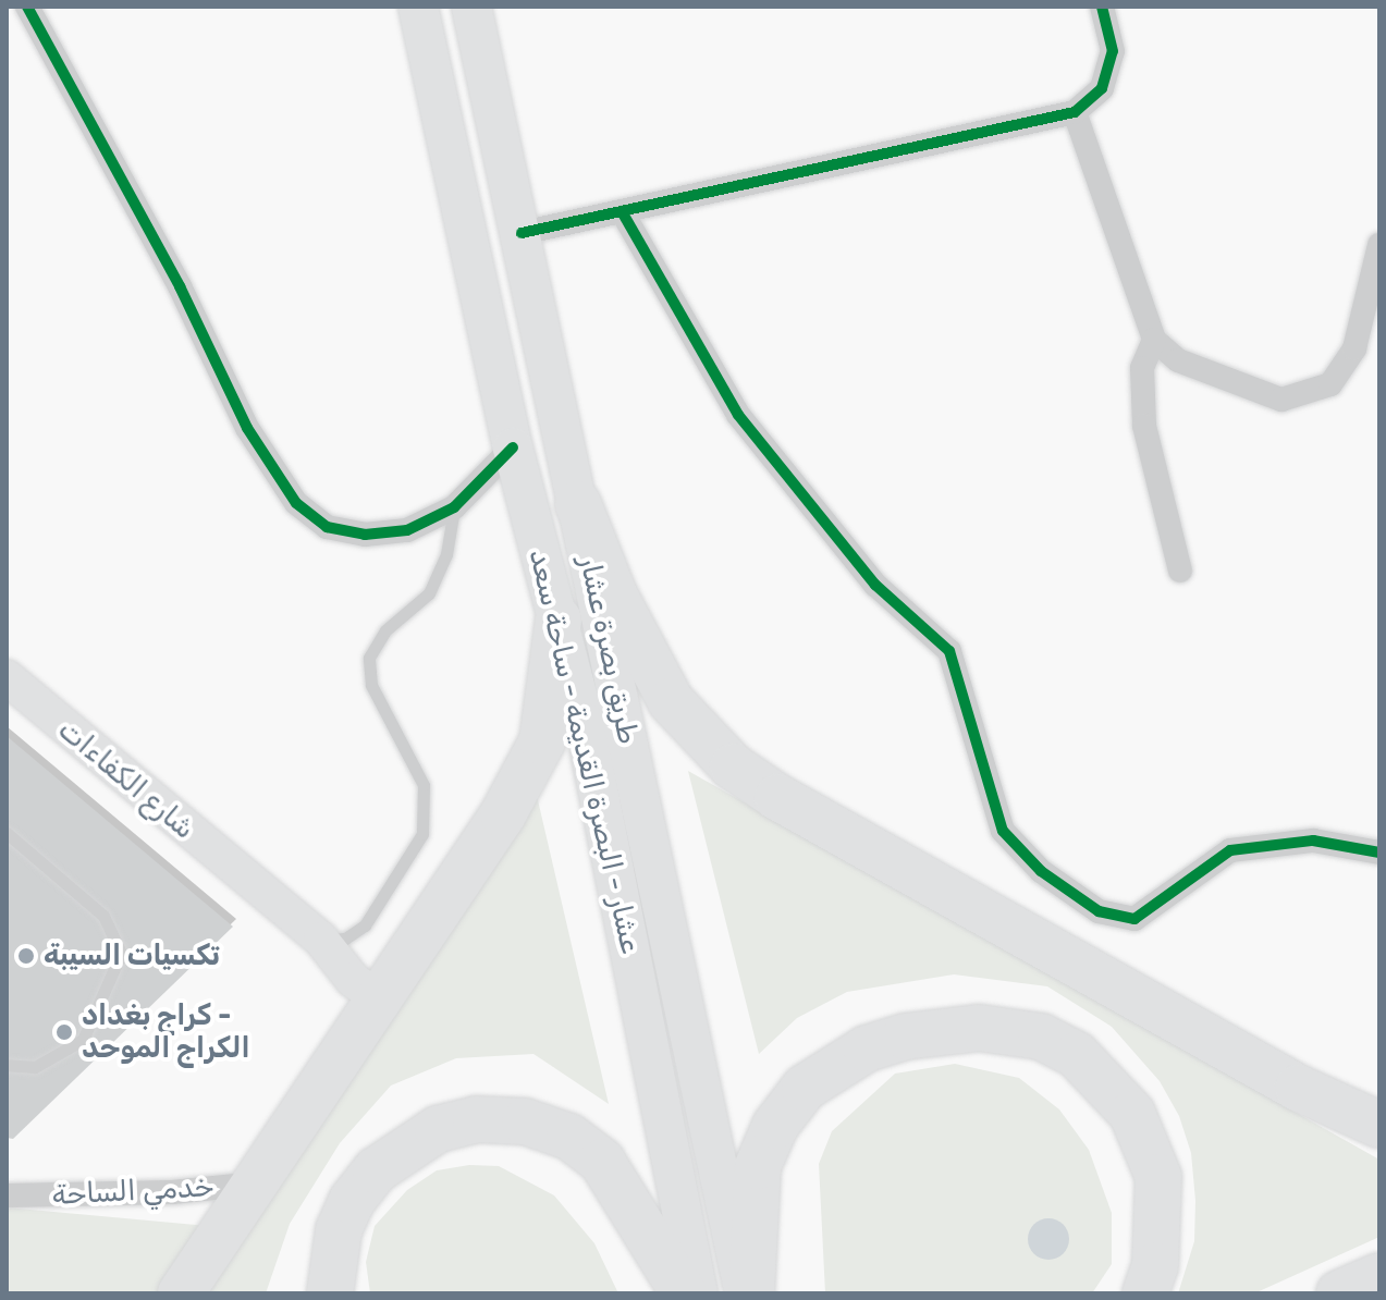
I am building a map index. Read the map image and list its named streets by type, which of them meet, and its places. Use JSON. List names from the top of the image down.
{
  "streets": {
    "main road": ["طريق بصرة عشار", "عشار - البصرة القديمة - ساحة سعد"],
    "street": ["شارع الكفاءات", "خدمي الساحة"]
  },
  "places": ["تكسيات السيبة", "كراج بغداد - الكراج الموحد"]
}
